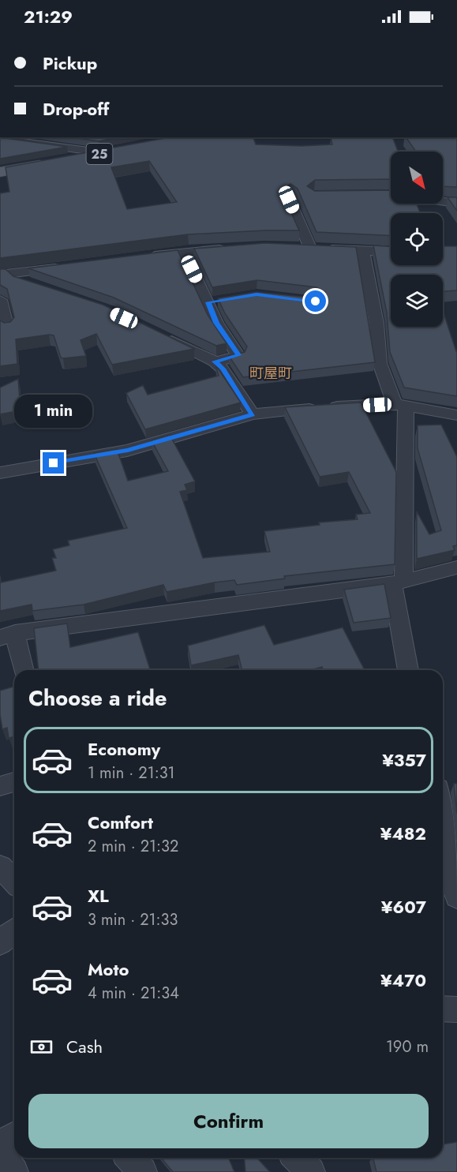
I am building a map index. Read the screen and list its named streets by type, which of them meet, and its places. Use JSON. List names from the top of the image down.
{
  "streets": {
    "main road": ["25"]
  },
  "districts": ["町屋町"],
  "north": "bottom right",
  "page": {
    "status": "21:29",
    "banner": ["Pickup", "Drop-off"],
    "bubble": "1 min",
    "heading": "Choose a ride",
    "list": [
      {
        "name": "Economy",
        "note": "1 min · 21:31",
        "value": "¥357"
      },
      {
        "name": "Comfort",
        "note": "2 min · 21:32",
        "value": "¥482"
      },
      {
        "name": "XL",
        "note": "3 min · 21:33",
        "value": "¥607"
      },
      {
        "name": "Moto",
        "note": "4 min · 21:34",
        "value": "¥470"
      }
    ],
    "pay": ["Cash", "190 m"],
    "buttons": "Confirm"
  }
}
